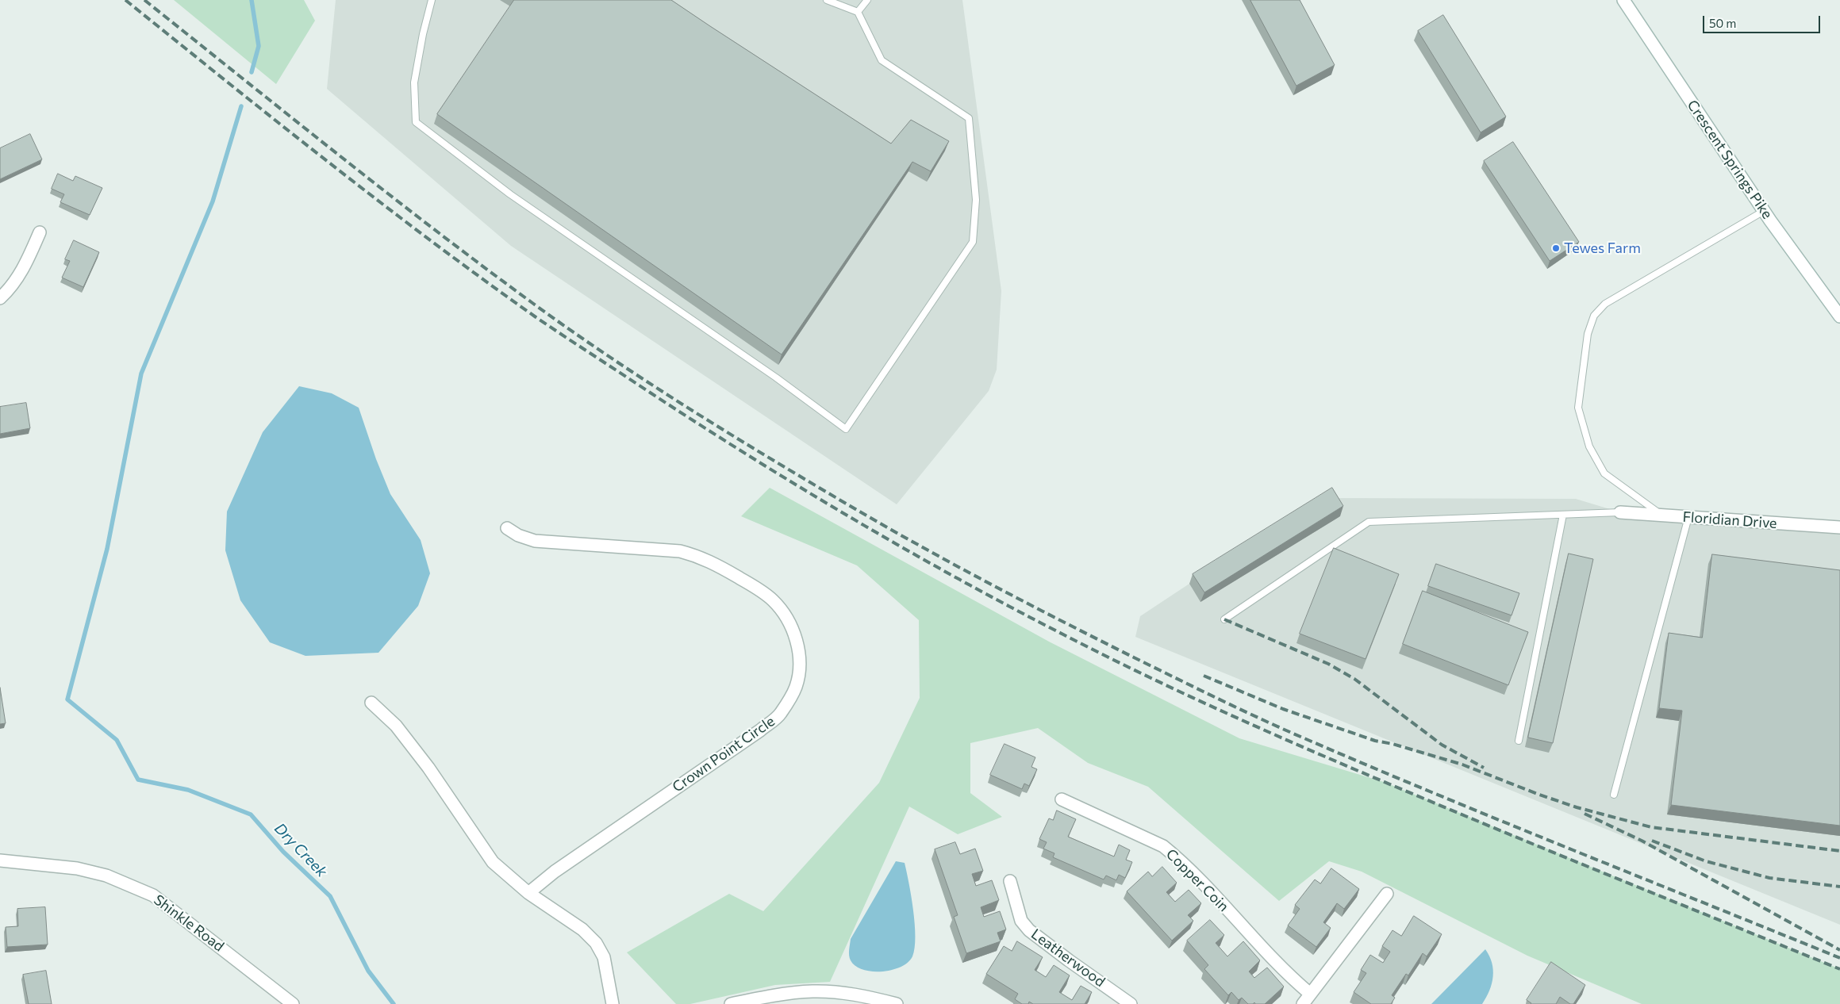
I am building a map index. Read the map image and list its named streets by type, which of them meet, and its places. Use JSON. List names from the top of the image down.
{
  "streets": {
    "street": [
      "Crescent Springs Pike",
      "Floridian Drive",
      "Crown Point Circle",
      "Copper Coin",
      "Shinkle Road",
      "Leatherwood"
    ]
  },
  "water": ["Dry Creek"],
  "places": ["Tewes Farm"],
  "scale_bar": "50 m"
}
